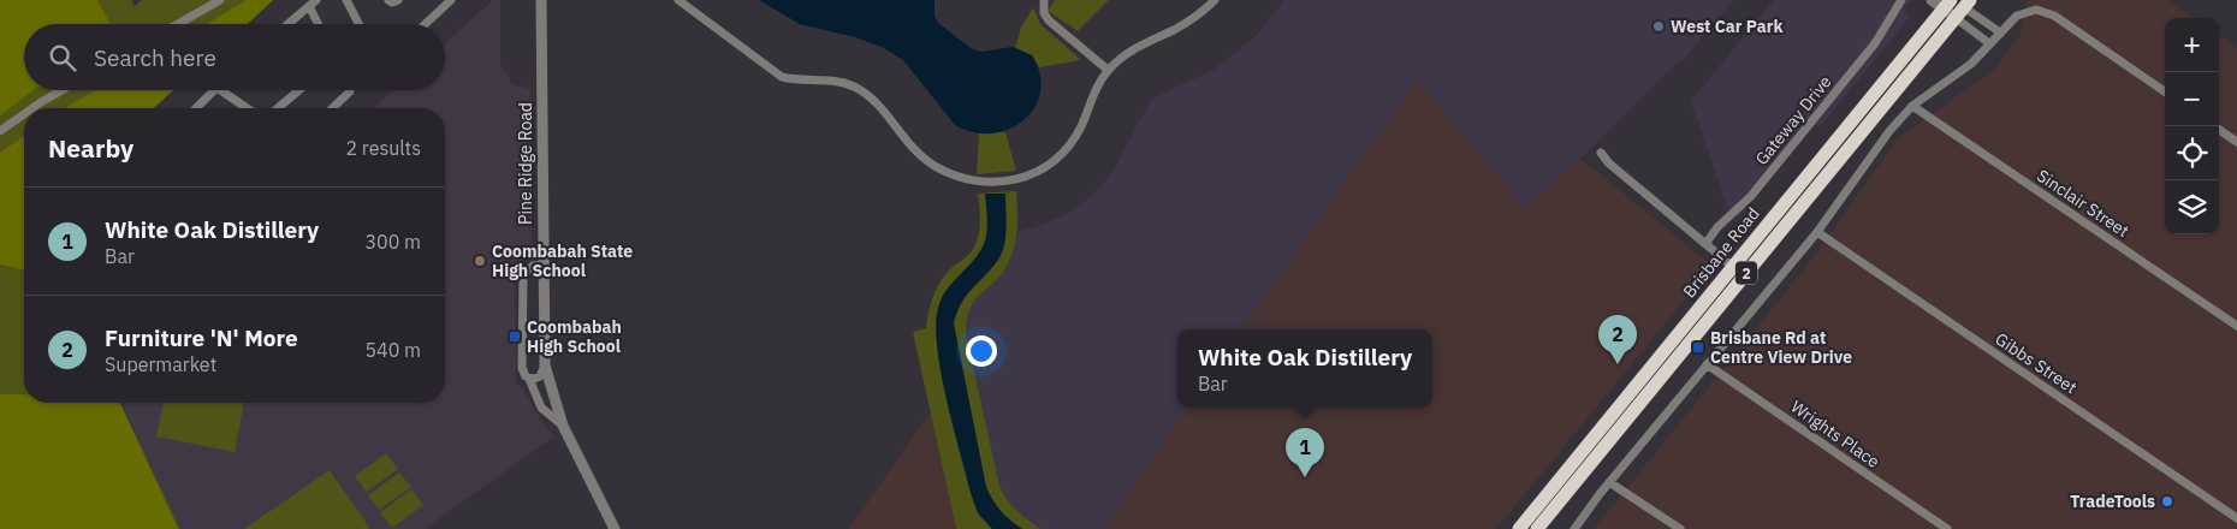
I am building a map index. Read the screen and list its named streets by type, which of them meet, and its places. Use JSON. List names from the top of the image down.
{
  "streets": {
    "highway": ["Brisbane Road", "2"],
    "street": [
      "Gateway Drive",
      "Pine Ridge Road",
      "Sinclair Street",
      "Gibbs Street",
      "Wrights Place"
    ]
  },
  "places": {
    "other": ["West Car Park", "Coombabah State High School", "TradeTools"],
    "transit": ["Coombabah High School", "Brisbane Rd at Centre View Drive"]
  },
  "page": {
    "map_buttons": ["+", "−"],
    "search": "Search here",
    "heading": ["Nearby", "2 results"],
    "list": [
      {
        "mark": "1",
        "name": "White Oak Distillery",
        "note": "Bar",
        "value": "300 m"
      },
      {
        "mark": "2",
        "name": "Furniture 'N' More",
        "note": "Supermarket",
        "value": "540 m"
      }
    ],
    "pins": ["2", "1"],
    "popup": ["White Oak Distillery", "Bar"]
  }
}
